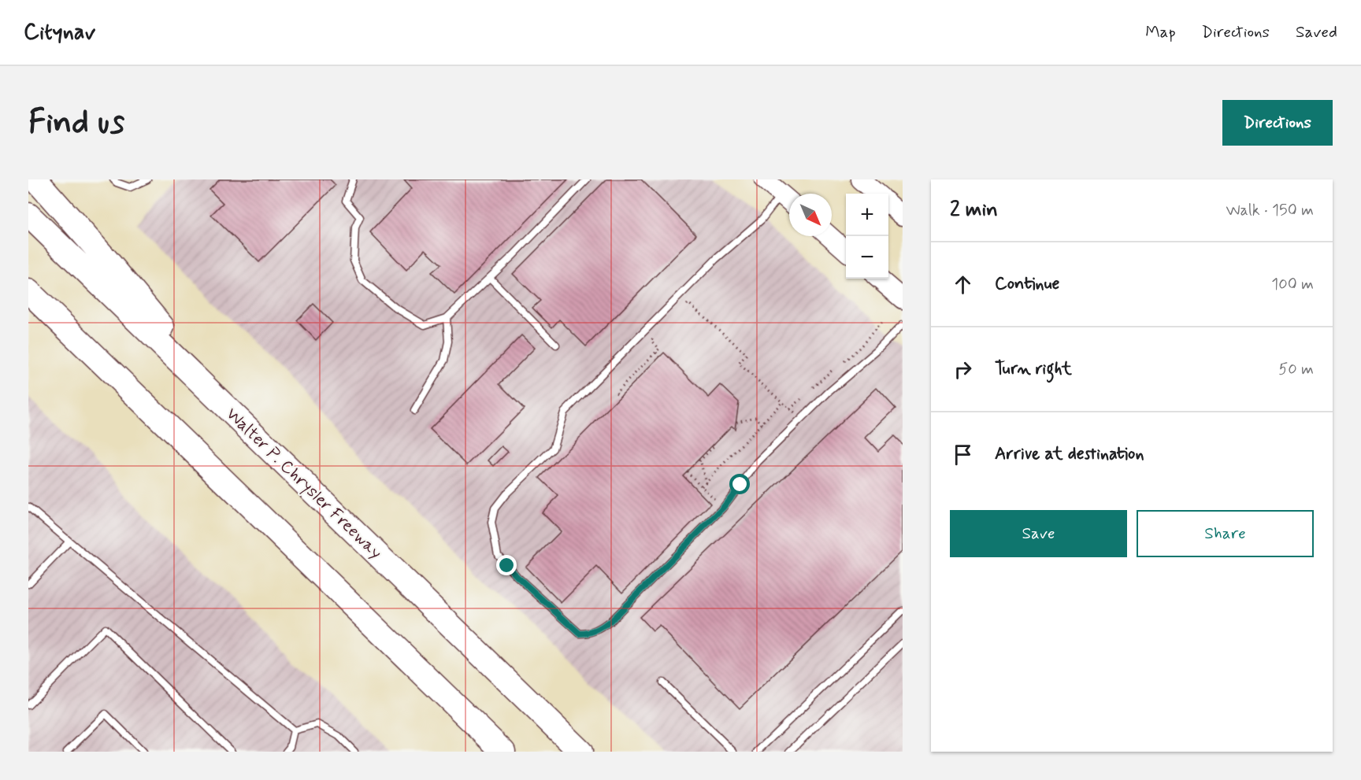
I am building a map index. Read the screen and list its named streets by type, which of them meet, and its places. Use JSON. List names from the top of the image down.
{
  "streets": {
    "highway": ["Walter P. Chrysler Freeway"]
  },
  "north": "bottom right",
  "page": {
    "header": "Citynav",
    "nav": ["Map", "Directions", "Saved"],
    "buttons": [
      "Directions",
      ["Save", "Share"]
    ],
    "title": "Find us",
    "heading": ["2 min", "Walk · 150 m"],
    "map_buttons": ["+", "−"],
    "list": [
      ["Continue", "100 m"],
      ["Turn right", "50 m"],
      "Arrive at destination"
    ]
  }
}
